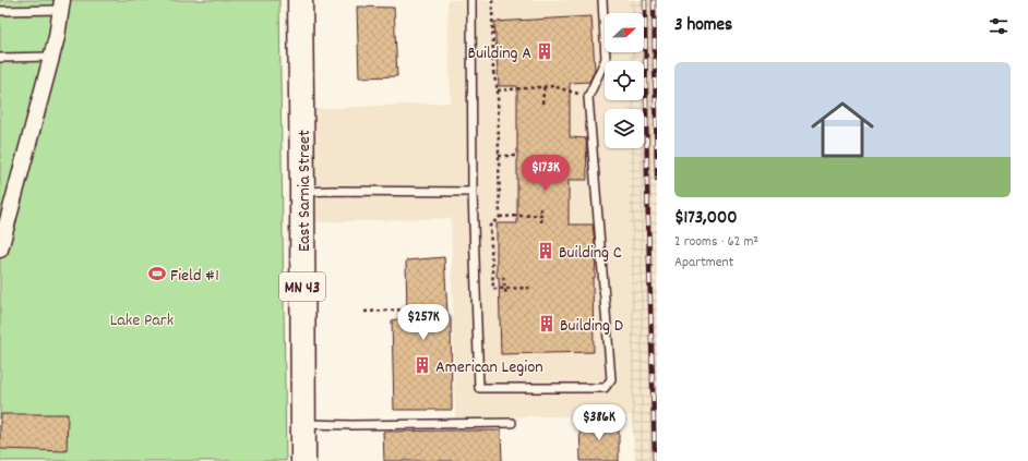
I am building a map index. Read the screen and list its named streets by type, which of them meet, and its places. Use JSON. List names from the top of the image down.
{
  "streets": {
    "main road": ["East Sarnia Street", "MN 43"]
  },
  "parks": ["Lake Park"],
  "places": {
    "building": [
      "Building A",
      "Building C",
      "Building D",
      "American Legion"
    ],
    "sports": ["Field #1"]
  },
  "north": "right",
  "page": {
    "heading": "3 homes",
    "list": [
      {
        "name": "$173,000",
        "note": "2 rooms · 62 m² · Apartment"
      }
    ],
    "price": ["$173K", "$257K", "$386K"]
  }
}
